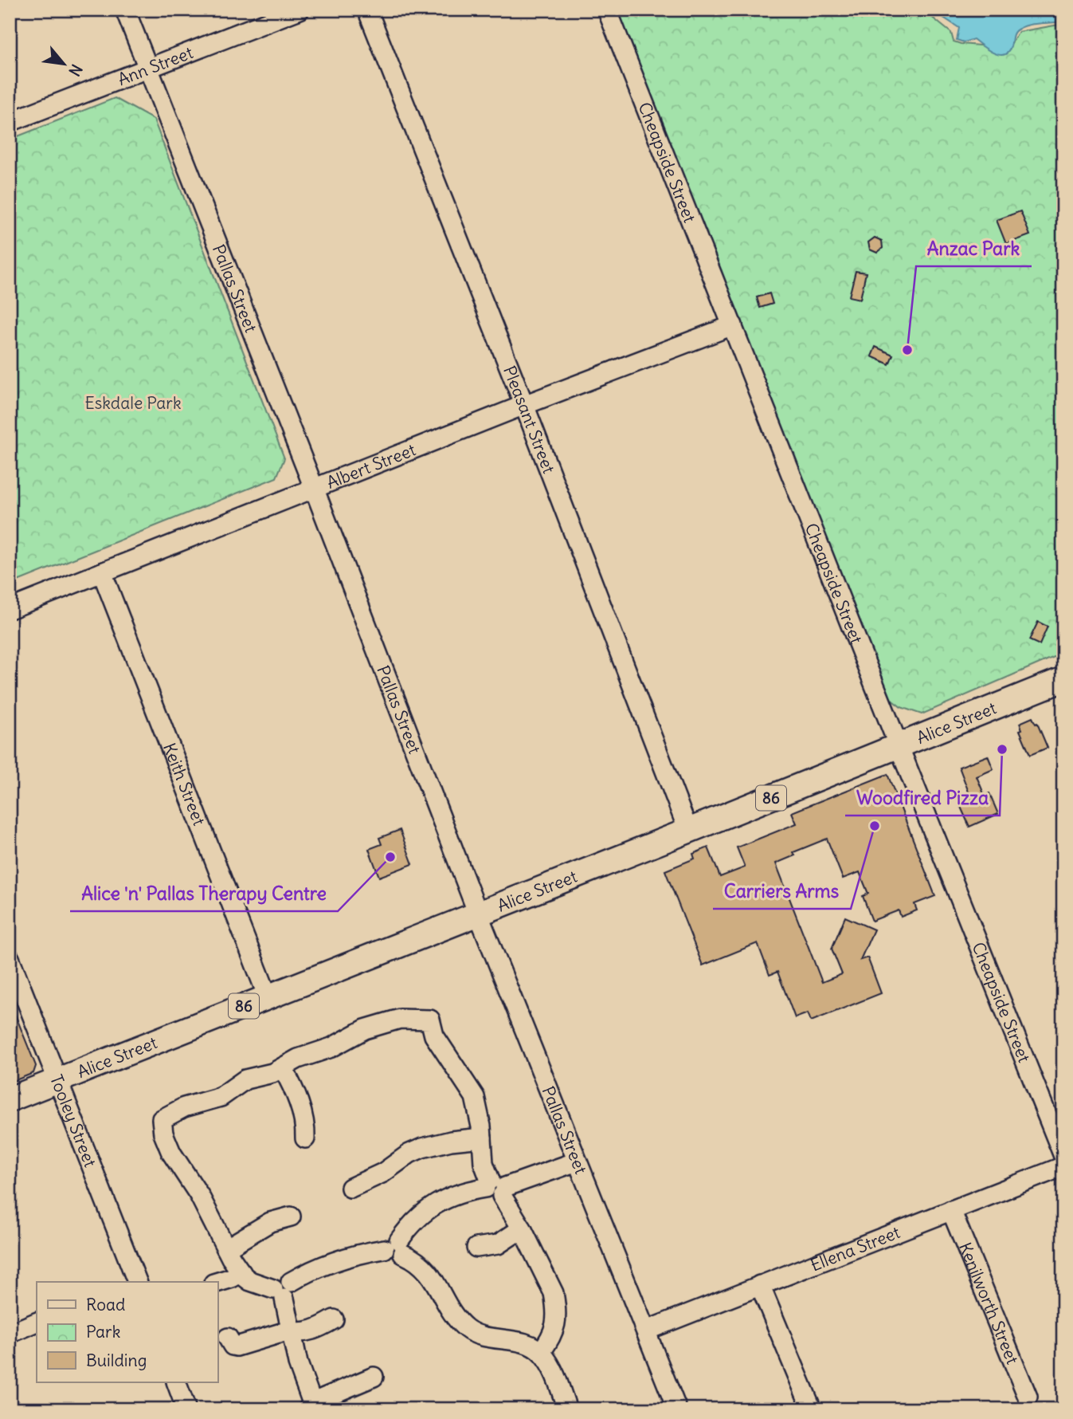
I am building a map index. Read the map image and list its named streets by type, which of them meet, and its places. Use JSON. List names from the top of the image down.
{
  "streets": {
    "main road": ["Alice Street", "86"],
    "street": [
      "Ann Street",
      "Cheapside Street",
      "Pallas Street",
      "Pleasant Street",
      "Albert Street",
      "Keith Street",
      "Tooley Street",
      "Ellena Street",
      "Kenilworth Street"
    ]
  },
  "crossings": [
    ["Ann Street", "Pallas Street"],
    ["Cheapside Street", "Albert Street"],
    ["Cheapside Street", "Alice Street"],
    ["Pallas Street", "Albert Street"],
    ["Pallas Street", "Alice Street"],
    ["Pallas Street", "Ellena Street"],
    ["Pleasant Street", "Albert Street"],
    ["Pleasant Street", "Alice Street"],
    ["Albert Street", "Keith Street"],
    ["Alice Street", "Keith Street"],
    ["Alice Street", "Tooley Street"],
    ["Ellena Street", "Kenilworth Street"]
  ],
  "parks": ["Eskdale Park"],
  "places": [
    "Anzac Park",
    "Woodfired Pizza",
    "Carriers Arms",
    "Alice 'n' Pallas Therapy Centre"
  ],
  "legend": ["Road", "Park", "Building"],
  "north": "bottom right"
}
